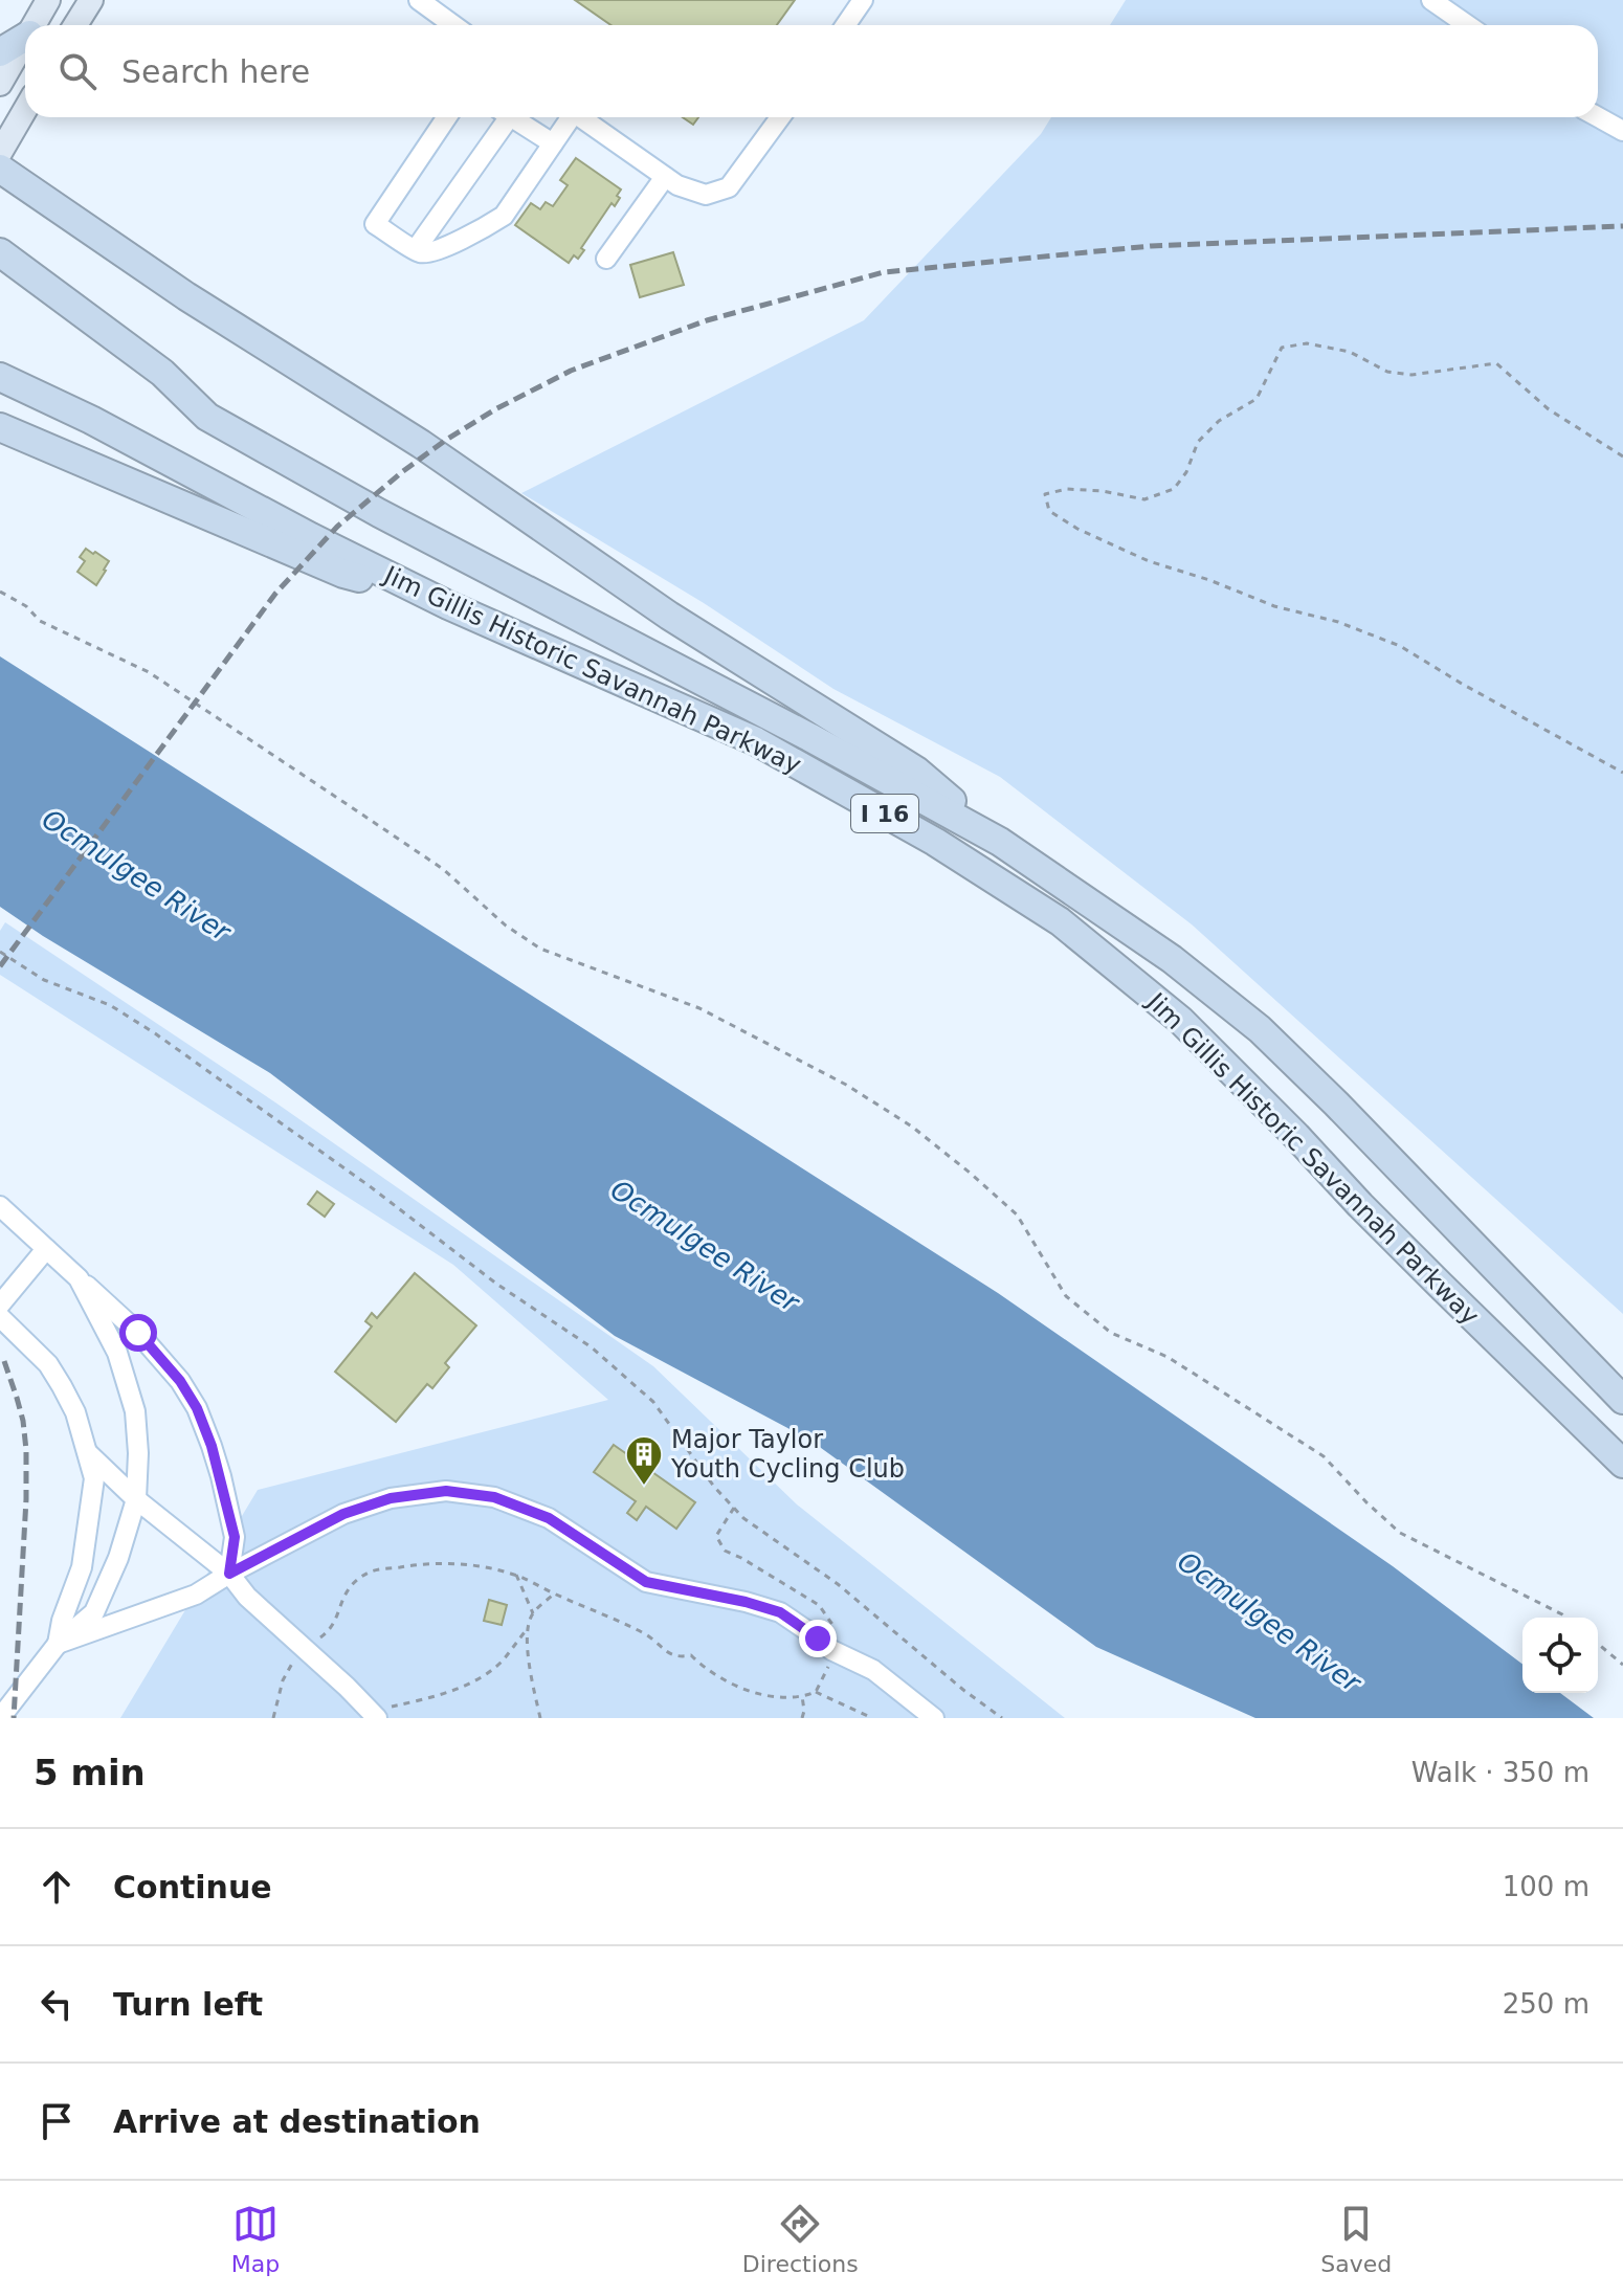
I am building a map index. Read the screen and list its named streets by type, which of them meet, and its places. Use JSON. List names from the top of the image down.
{
  "streets": {
    "highway": ["Jim Gillis Historic Savannah Parkway", "I 16"]
  },
  "water": ["Ocmulgee River"],
  "places": {
    "building": ["Major Taylor Youth Cycling Club"]
  },
  "page": {
    "search": "Search here",
    "heading": ["5 min", "Walk · 350 m"],
    "list": [
      ["Continue", "100 m"],
      ["Turn left", "250 m"],
      "Arrive at destination"
    ],
    "nav": ["Map", "Directions", "Saved"]
  }
}
